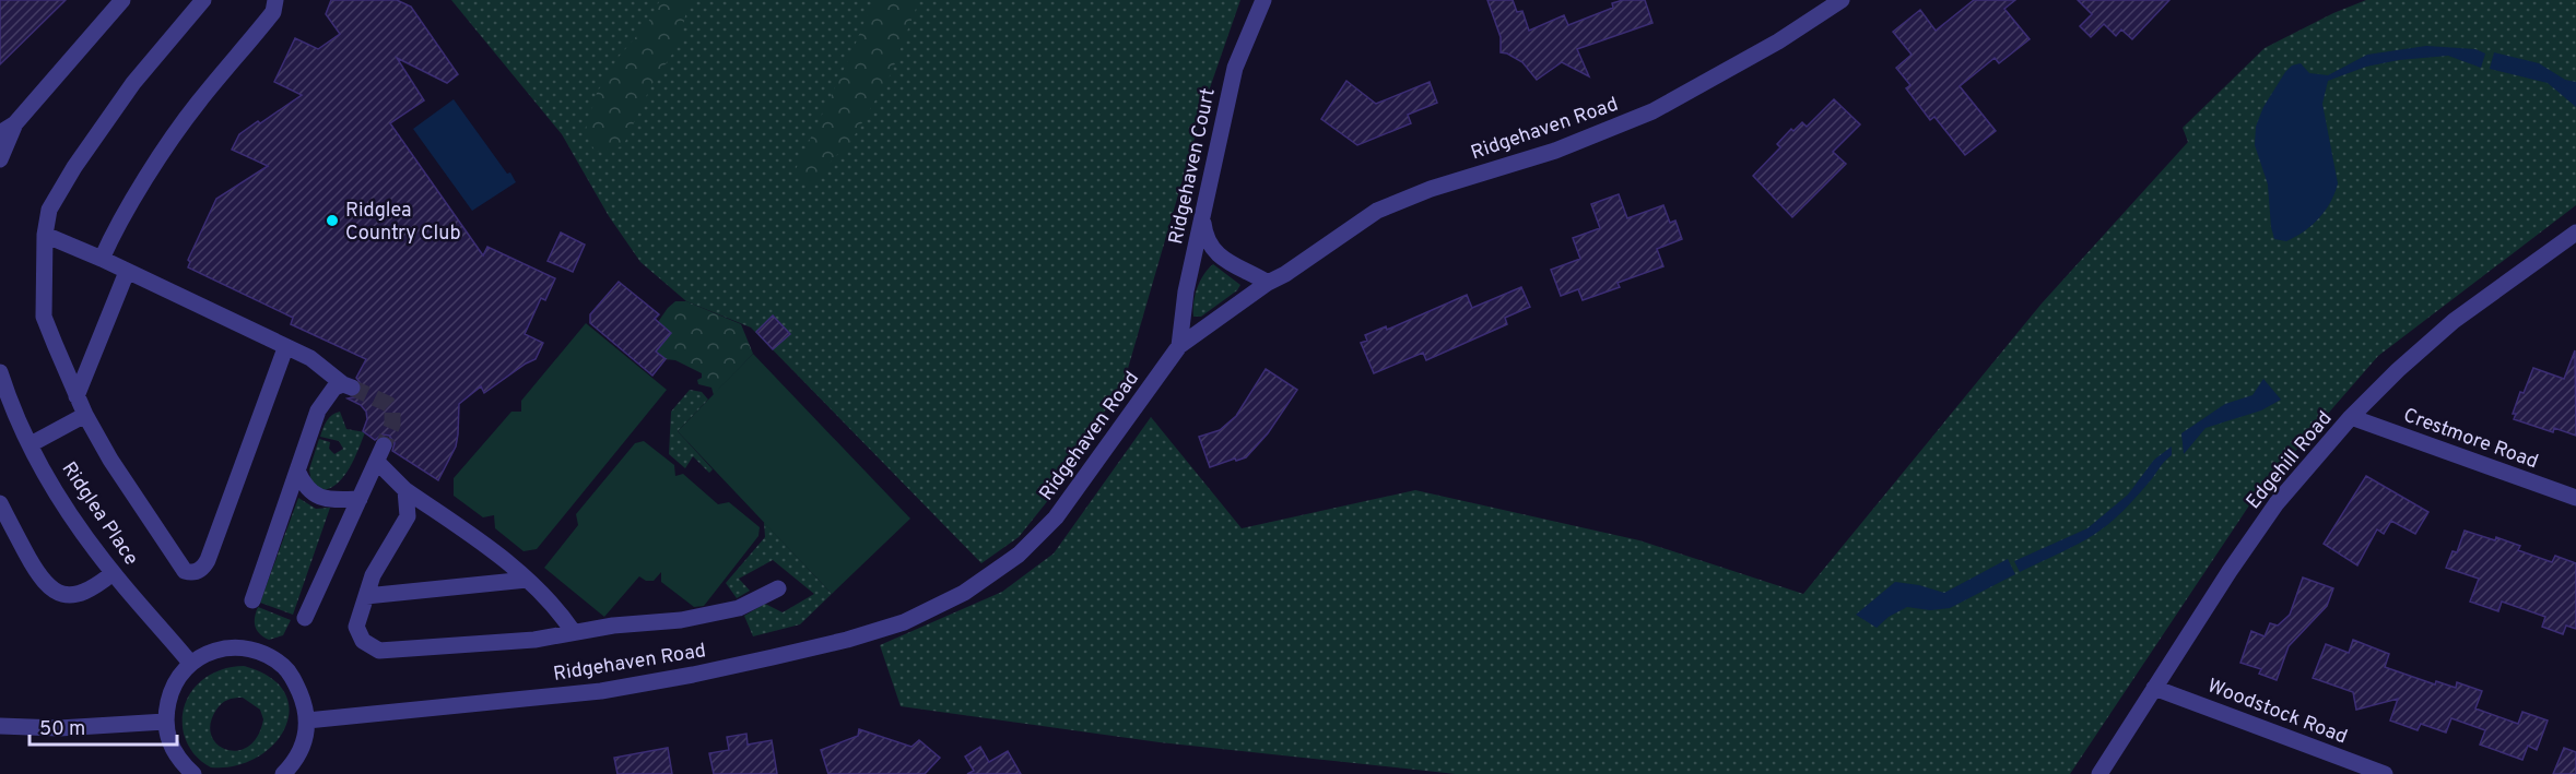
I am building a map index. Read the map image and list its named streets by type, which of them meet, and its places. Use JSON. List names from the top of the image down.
{
  "streets": {
    "street": [
      "Ridgehaven Road",
      "Ridgehaven Court",
      "Crestmore Road",
      "Edgehill Road",
      "Ridglea Place",
      "Woodstock Road"
    ]
  },
  "crossings": [
    ["Ridgehaven Road", "Ridgehaven Court"],
    ["Crestmore Road", "Edgehill Road"],
    ["Edgehill Road", "Woodstock Road"]
  ],
  "places": ["Ridglea Country Club"],
  "scale_bar": "50 m"
}
